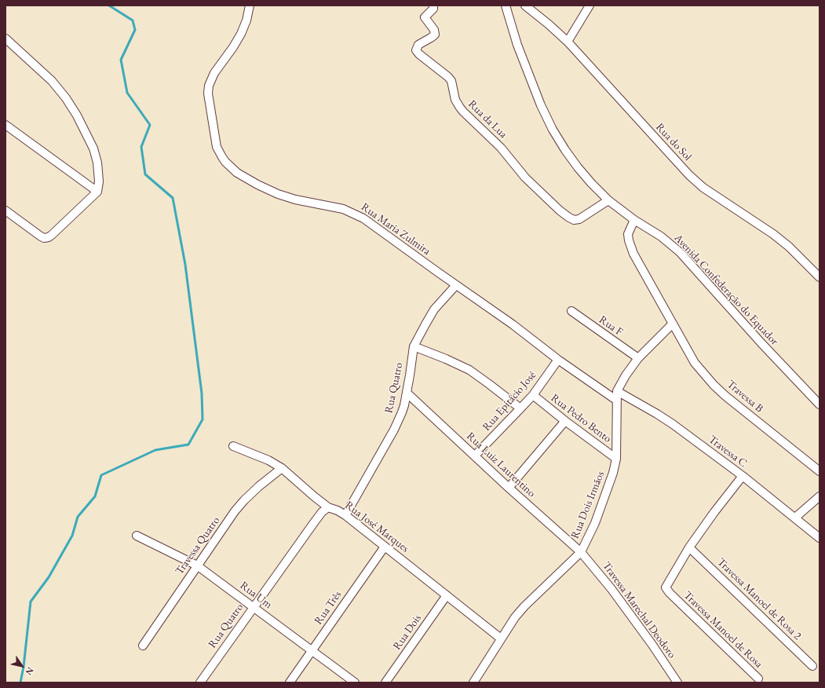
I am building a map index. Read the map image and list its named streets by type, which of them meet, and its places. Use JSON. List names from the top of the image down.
{
  "streets": {
    "street": [
      "Rua da Lua",
      "Rua do Sol",
      "Rua Maria Zulmira",
      "Avenida Confederação do Equador",
      "Rua F",
      "Rua Quatro",
      "Travessa B",
      "Rua Epitácio José",
      "Rua Pedro Bento",
      "Travessa C",
      "Rua Luiz Laurentino",
      "Rua Dois Irmãos",
      "Rua José Marques",
      "Travessa Quatro",
      "Rua Um",
      "Travessa Manoel de Rosa 2",
      "Rua Três",
      "Travessa Marechal Deodoro",
      "Travessa Manoel de Rosa",
      "Rua Dois"
    ]
  },
  "crossings": [
    ["Rua da Lua", "Avenida Confederação do Equador"],
    ["Rua Maria Zulmira", "Rua Quatro"],
    ["Rua Maria Zulmira", "Rua Epitácio José"],
    ["Rua Maria Zulmira", "Rua Dois Irmãos"],
    ["Avenida Confederação do Equador", "Travessa B"],
    ["Rua F", "Rua Dois Irmãos"],
    ["Rua Quatro", "Rua Luiz Laurentino"],
    ["Rua Quatro", "Rua José Marques"],
    ["Rua Quatro", "Rua Um"],
    ["Travessa B", "Rua Dois Irmãos"],
    ["Rua Epitácio José", "Rua Pedro Bento"],
    ["Rua Epitácio José", "Rua Luiz Laurentino"],
    ["Rua Pedro Bento", "Rua Dois Irmãos"],
    ["Travessa C", "Rua Dois Irmãos"],
    ["Rua Luiz Laurentino", "Rua Dois Irmãos"],
    ["Rua Luiz Laurentino", "Travessa Marechal Deodoro"],
    ["Rua Dois Irmãos", "Rua José Marques"],
    ["Rua Dois Irmãos", "Travessa Marechal Deodoro"],
    ["Rua José Marques", "Travessa Quatro"],
    ["Rua José Marques", "Rua Três"],
    ["Rua José Marques", "Rua Dois"],
    ["Travessa Quatro", "Rua Um"],
    ["Rua Um", "Rua Três"],
    ["Travessa Manoel de Rosa 2", "Travessa Manoel de Rosa"]
  ],
  "north": "bottom right"
}
